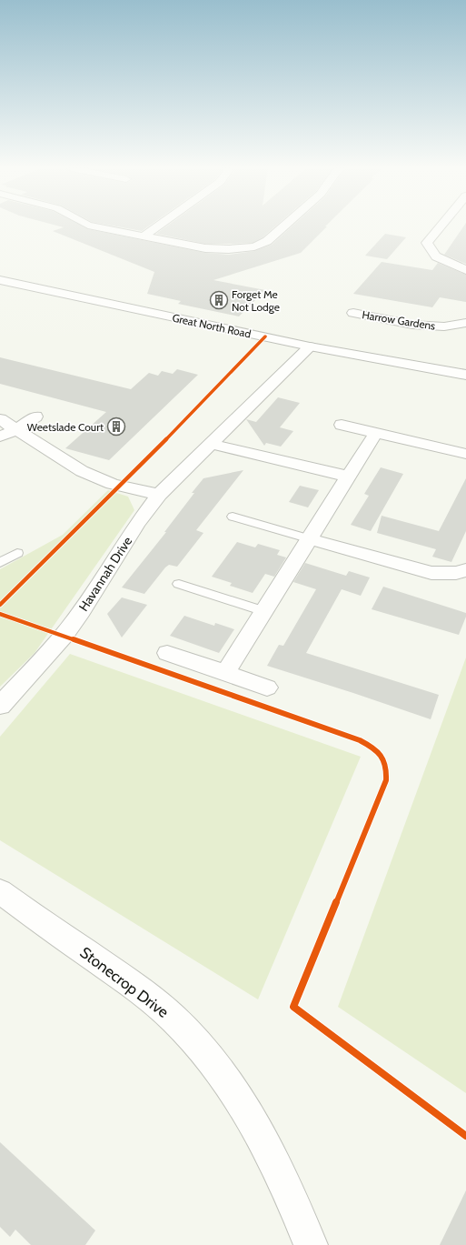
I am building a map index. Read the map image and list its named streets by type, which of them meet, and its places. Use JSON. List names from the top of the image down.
{
  "streets": {
    "street": [
      "Harrow Gardens",
      "Great North Road",
      "Havannah Drive",
      "Stonecrop Drive"
    ]
  },
  "crossings": [
    ["Great North Road", "Havannah Drive"]
  ],
  "places": {
    "building": ["Forget Me Not Lodge", "Weetslade Court"]
  }
}
